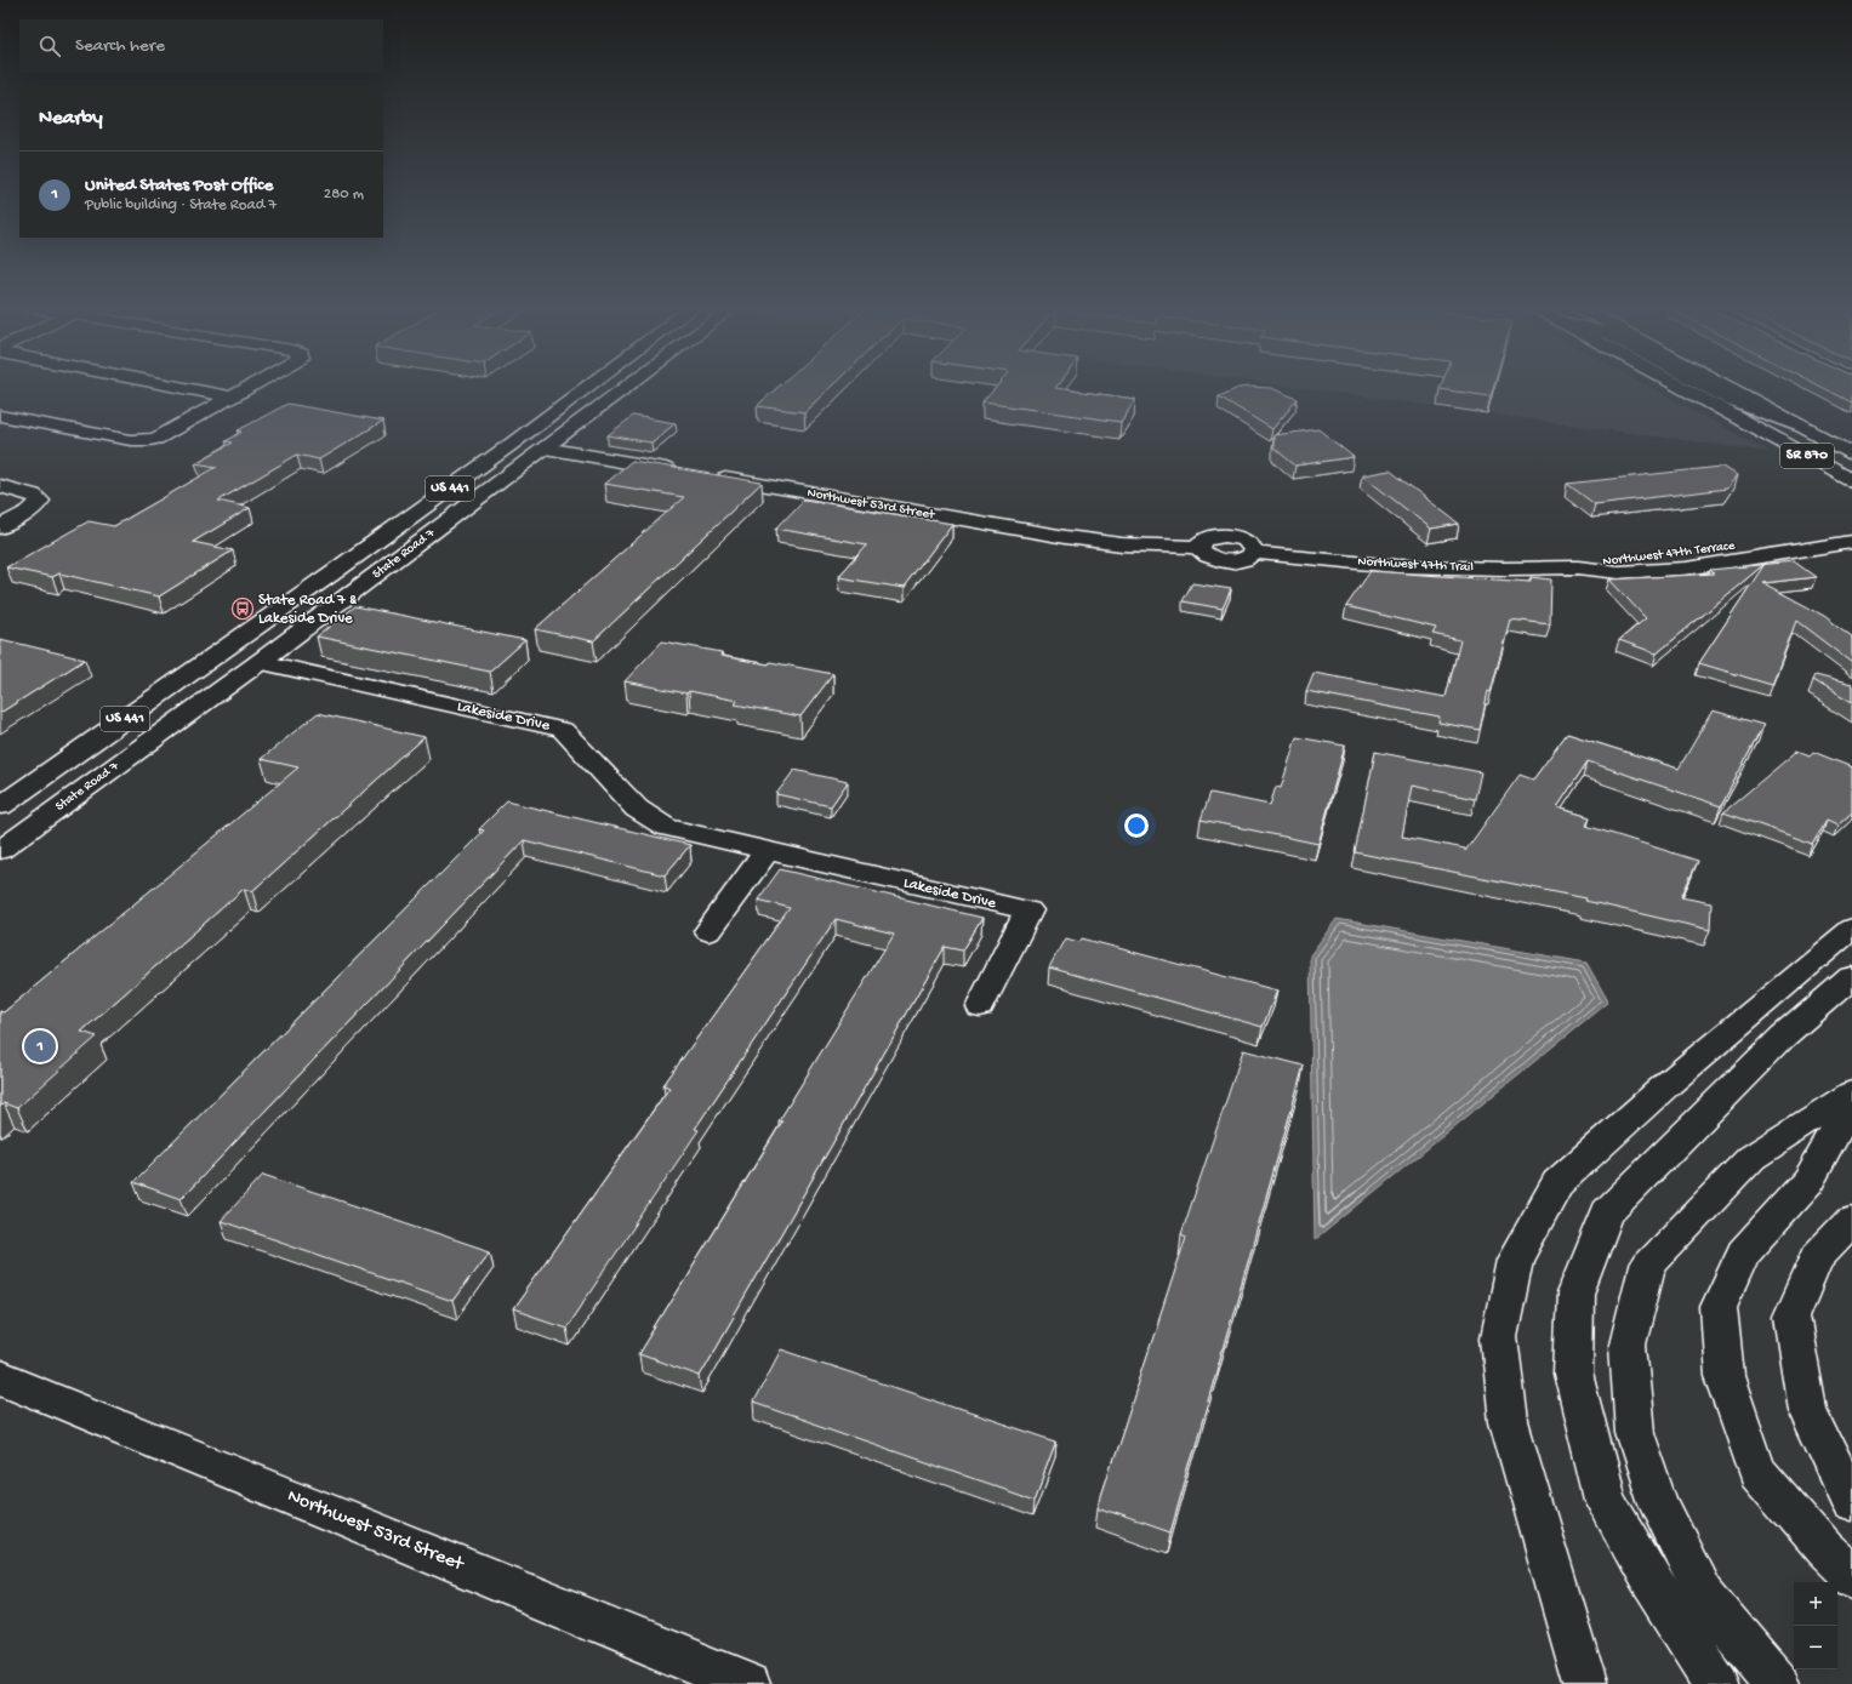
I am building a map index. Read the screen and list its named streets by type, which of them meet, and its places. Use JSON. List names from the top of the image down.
{
  "streets": {
    "main road": [
      "SR 870",
      "US 441",
      "Northwest 53rd Street",
      "State Road 7",
      "Northwest 47th Terrace",
      "Northwest 47th Trail",
      "Lakeside Drive"
    ]
  },
  "crossings": [
    ["Northwest 53rd Street", "Northwest 47th Trail"],
    ["State Road 7", "Lakeside Drive"],
    ["Northwest 47th Terrace", "Northwest 47th Trail"]
  ],
  "places": {
    "bus stop": ["State Road 7 & Lakeside Drive"]
  },
  "page": {
    "search": "Search here",
    "heading": "Nearby",
    "list": [
      {
        "mark": "1",
        "name": "United States Post Office",
        "note": "Public building · State Road 7",
        "value": "280 m"
      }
    ],
    "pins": "1",
    "map_buttons": ["+", "−"]
  }
}
